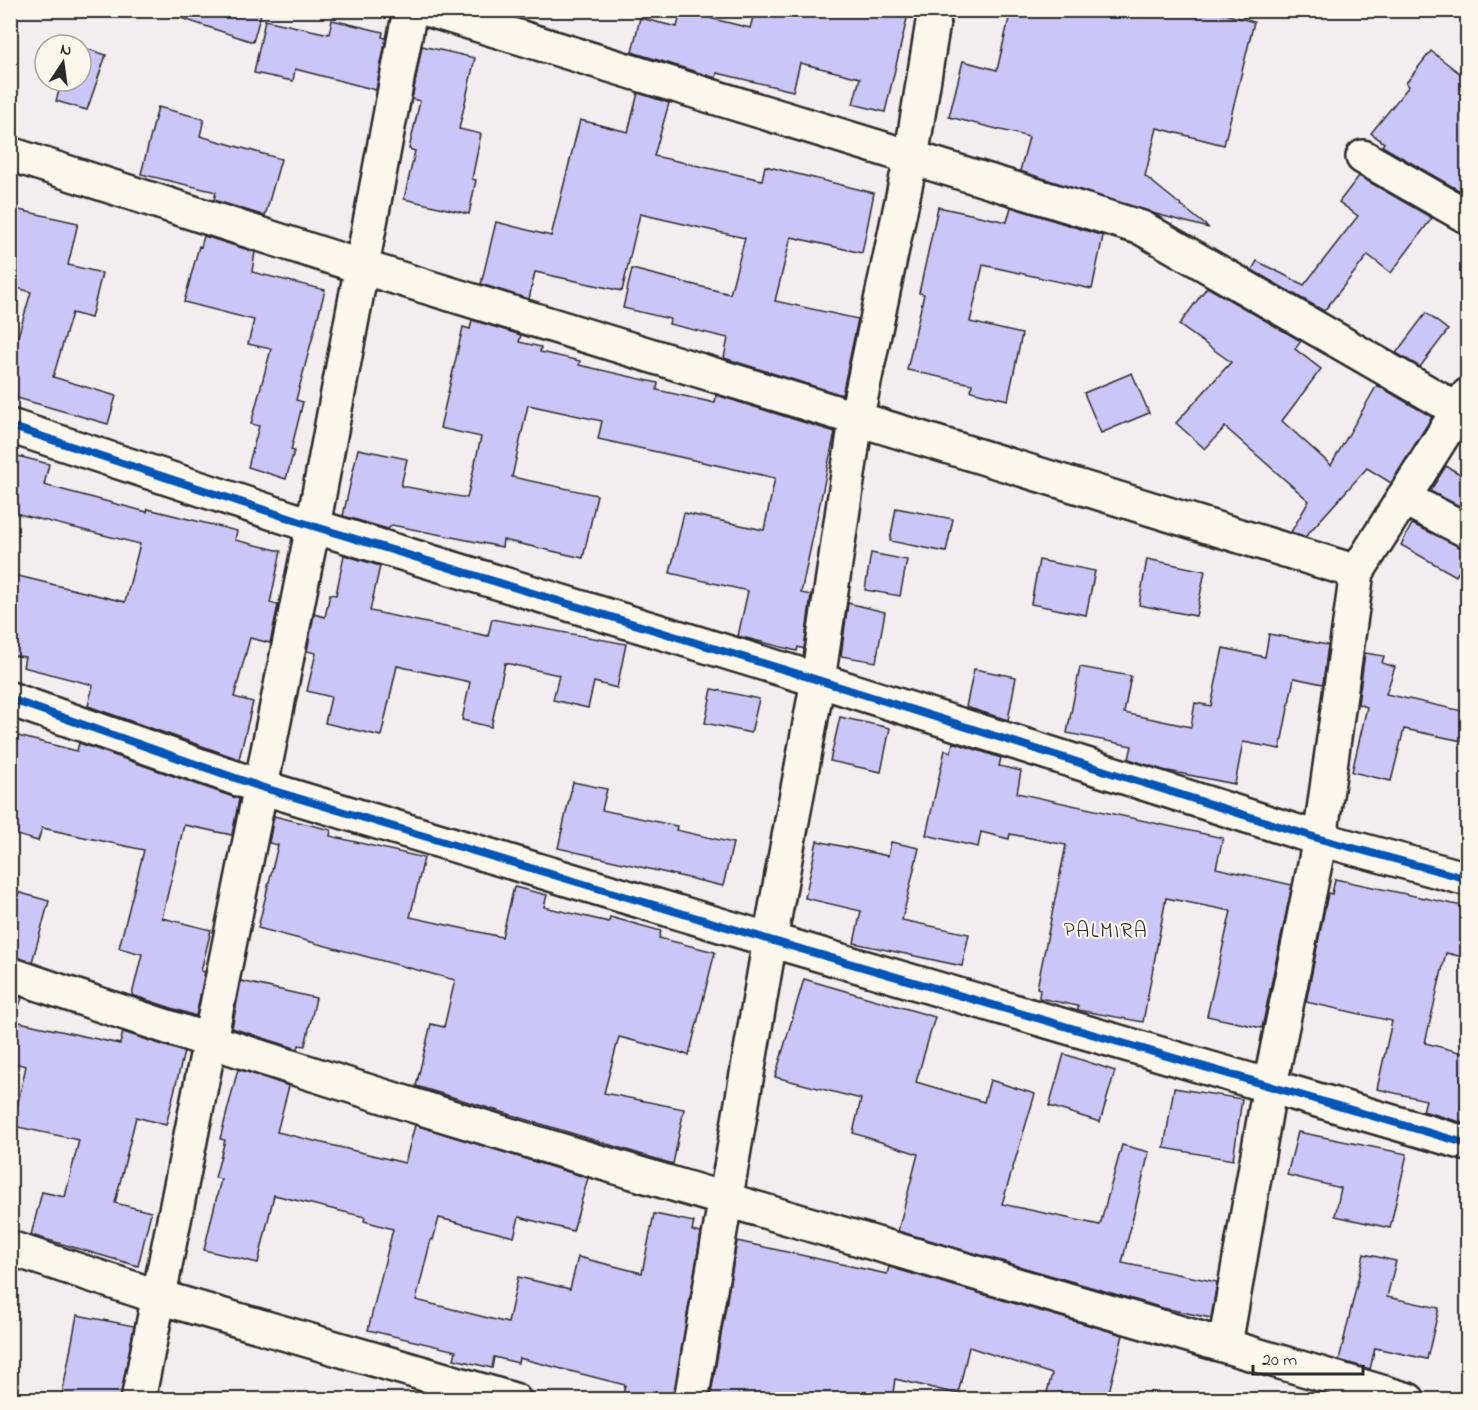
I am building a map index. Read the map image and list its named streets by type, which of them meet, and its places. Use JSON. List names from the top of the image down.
{
  "districts": ["PALMIRA"],
  "scale_bar": "20 m",
  "north": "top"
}
